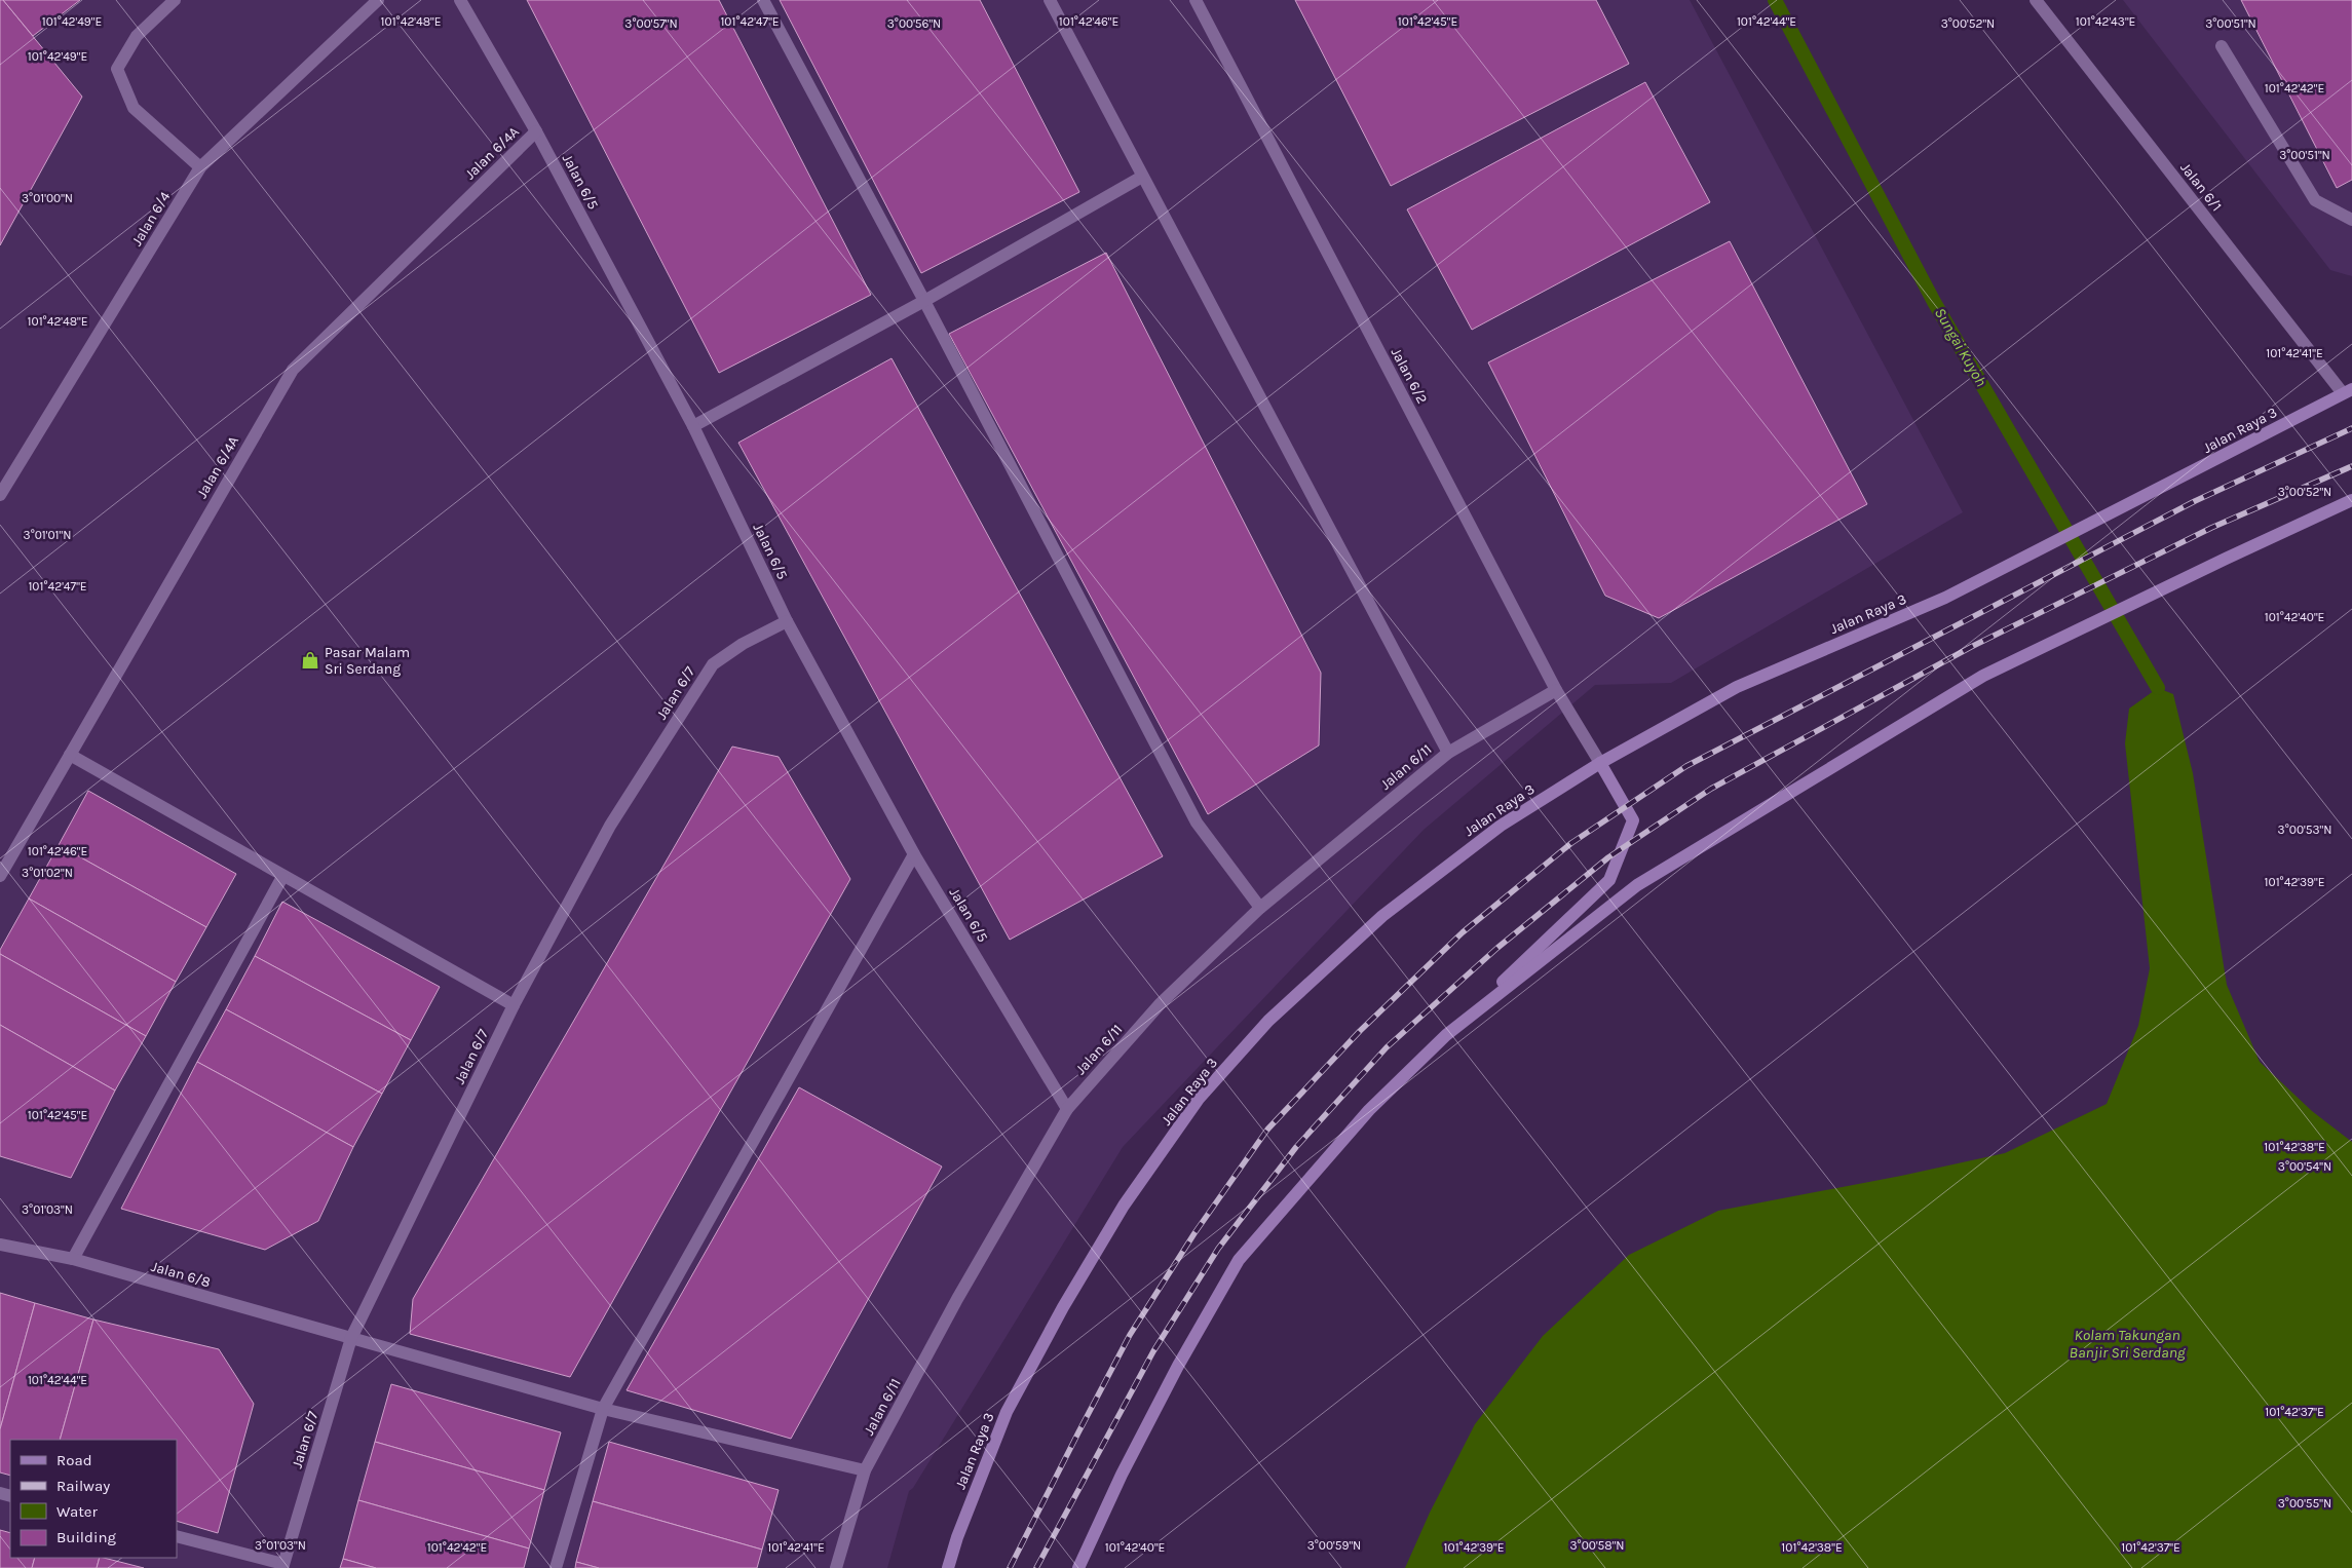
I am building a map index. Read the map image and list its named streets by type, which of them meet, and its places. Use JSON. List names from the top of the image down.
{
  "streets": {
    "street": [
      "Jalan 6/4A",
      "Jalan 6/5",
      "Jalan 6/1",
      "Jalan 6/4",
      "Jalan 6/2",
      "Jalan Raya 3",
      "Jalan 6/7",
      "Jalan 6/11",
      "Jalan 6/8"
    ]
  },
  "crossings": [
    ["Jalan 6/4A", "Jalan 6/5"],
    ["Jalan 6/5", "Jalan 6/7"],
    ["Jalan 6/5", "Jalan 6/11"],
    ["Jalan 6/1", "Jalan Raya 3"],
    ["Jalan 6/2", "Jalan Raya 3"],
    ["Jalan 6/2", "Jalan 6/11"],
    ["Jalan 6/7", "Jalan 6/8"],
    ["Jalan 6/11", "Jalan 6/8"]
  ],
  "water": ["Sungai Kuyoh", "Kolam Takungan Banjir Sri Serdang"],
  "places": {
    "shop": ["Pasar Malam Sri Serdang"]
  },
  "legend": [
    "Road",
    "Railway",
    "Water",
    "Building"
  ],
  "coordinates": [
    "101°42'48\"E",
    "101°42'47\"E",
    "101°42'46\"E",
    "101°42'45\"E",
    "101°42'44\"E",
    "101°42'43\"E",
    "101°42'49\"E",
    "3°00'57\"N",
    "3°00'56\"N",
    "3°00'52\"N",
    "3°00'51\"N",
    "101°42'42\"E",
    "3°01'00\"N",
    "101°42'41\"E",
    "3°01'01\"N",
    "101°42'40\"E",
    "3°00'53\"N",
    "3°01'02\"N",
    "101°42'39\"E",
    "101°42'38\"E",
    "3°00'54\"N",
    "3°01'03\"N",
    "101°42'37\"E",
    "3°00'55\"N",
    "3°00'59\"N",
    "3°00'58\"N"
  ]
}
